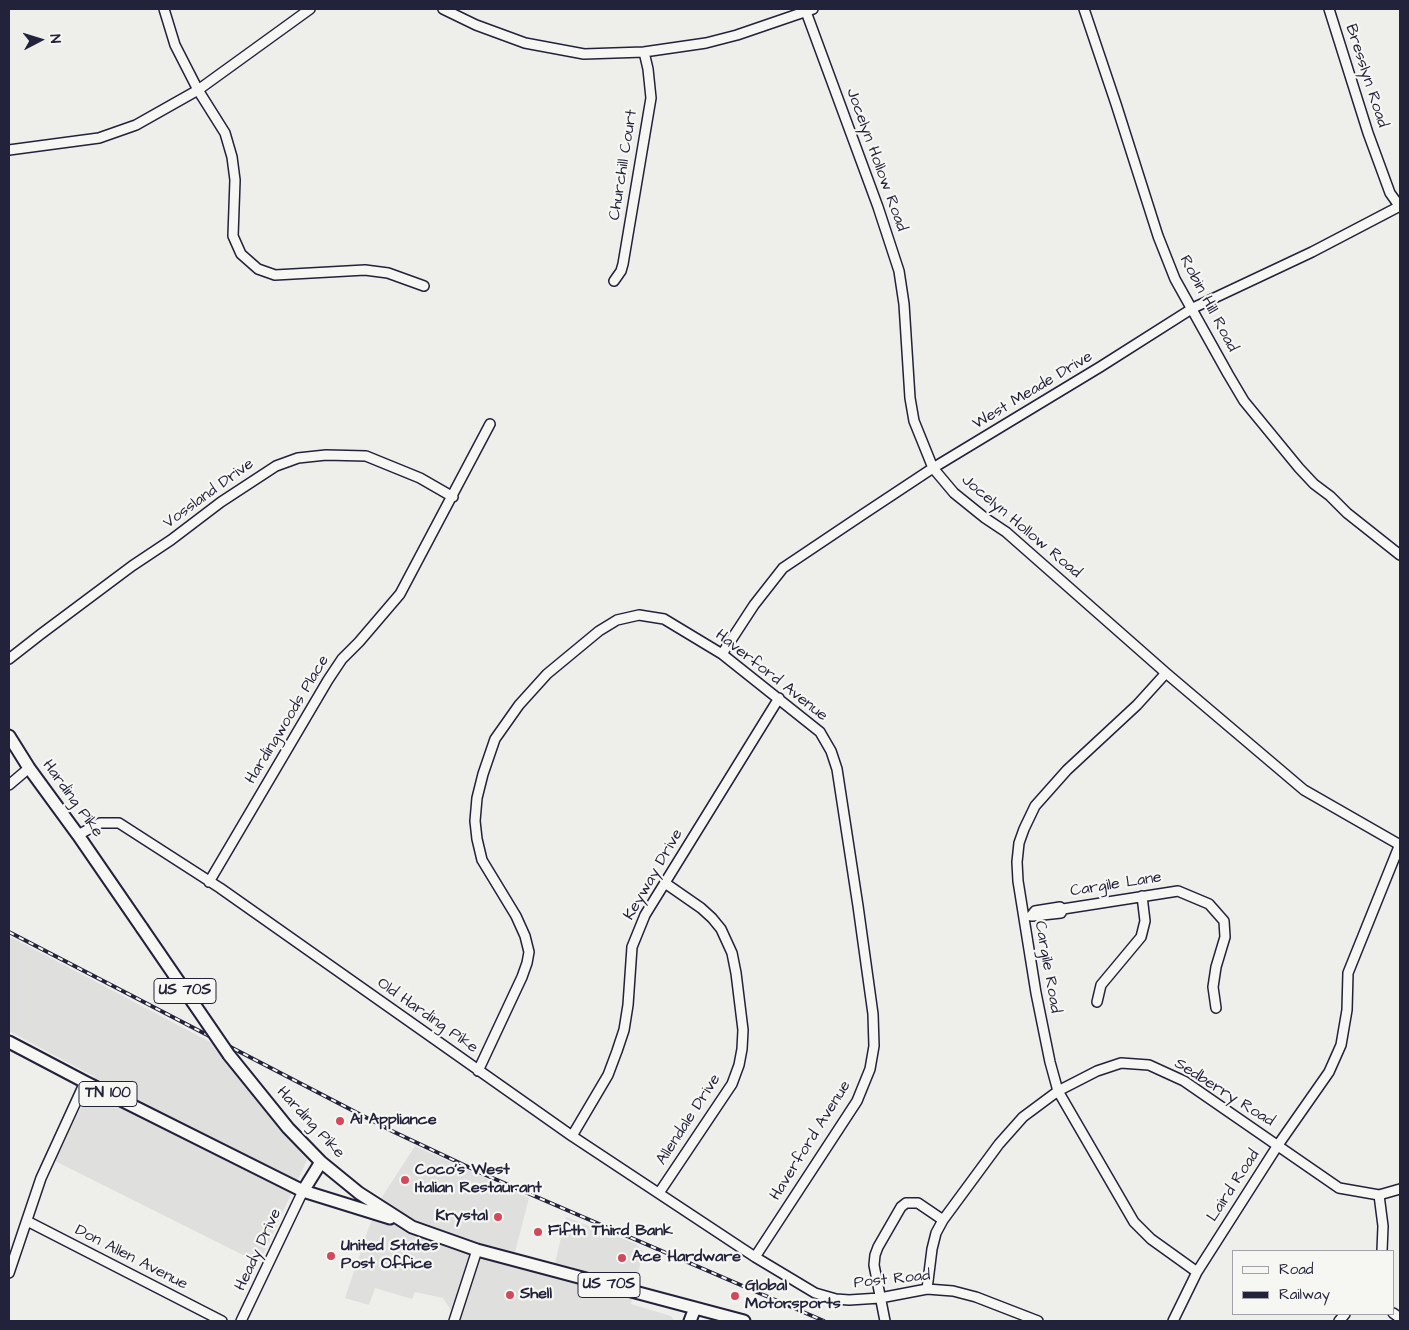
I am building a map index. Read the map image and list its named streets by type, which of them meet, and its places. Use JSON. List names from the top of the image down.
{
  "streets": {
    "main road": ["Harding Pike", "US 70S", "TN 100"],
    "street": [
      "Bresslyn Road",
      "Jocelyn Hollow Road",
      "Churchill Court",
      "Robin Hill Road",
      "West Meade Drive",
      "Vossland Drive",
      "Haverford Avenue",
      "Hardingwoods Place",
      "Keyway Drive",
      "Cargile Lane",
      "Cargile Road",
      "Old Harding Pike",
      "Sedberry Road",
      "Allendale Drive",
      "Laird Road",
      "Heady Drive",
      "Don Allen Avenue",
      "Post Road"
    ]
  },
  "crossings": [
    ["Bresslyn Road", "West Meade Drive"],
    ["Jocelyn Hollow Road", "West Meade Drive"],
    ["Jocelyn Hollow Road", "Cargile Road"],
    ["Jocelyn Hollow Road", "Laird Road"],
    ["Robin Hill Road", "West Meade Drive"],
    ["West Meade Drive", "Haverford Avenue"],
    ["Vossland Drive", "Hardingwoods Place"],
    ["Haverford Avenue", "Keyway Drive"],
    ["Haverford Avenue", "Old Harding Pike"],
    ["Haverford Avenue", "Post Road"],
    ["Hardingwoods Place", "Old Harding Pike"],
    ["Harding Pike", "Old Harding Pike"],
    ["Harding Pike", "TN 100"],
    ["Keyway Drive", "Old Harding Pike"],
    ["Keyway Drive", "Allendale Drive"],
    ["Cargile Lane", "Cargile Road"],
    ["Cargile Road", "Sedberry Road"],
    ["Cargile Road", "Laird Road"],
    ["Old Harding Pike", "Allendale Drive"],
    ["Old Harding Pike", "Post Road"],
    ["Sedberry Road", "Laird Road"],
    ["Sedberry Road", "Post Road"],
    ["TN 100", "Heady Drive"]
  ],
  "places": [
    "A1 Appliance",
    "Coco's West Italian Restaurant",
    "Krystal",
    "Fifth Third Bank",
    "United States Post Office",
    "Ace Hardware",
    "Shell",
    "Global Motorsports"
  ],
  "legend": ["Road", "Railway"],
  "north": "right"
}
